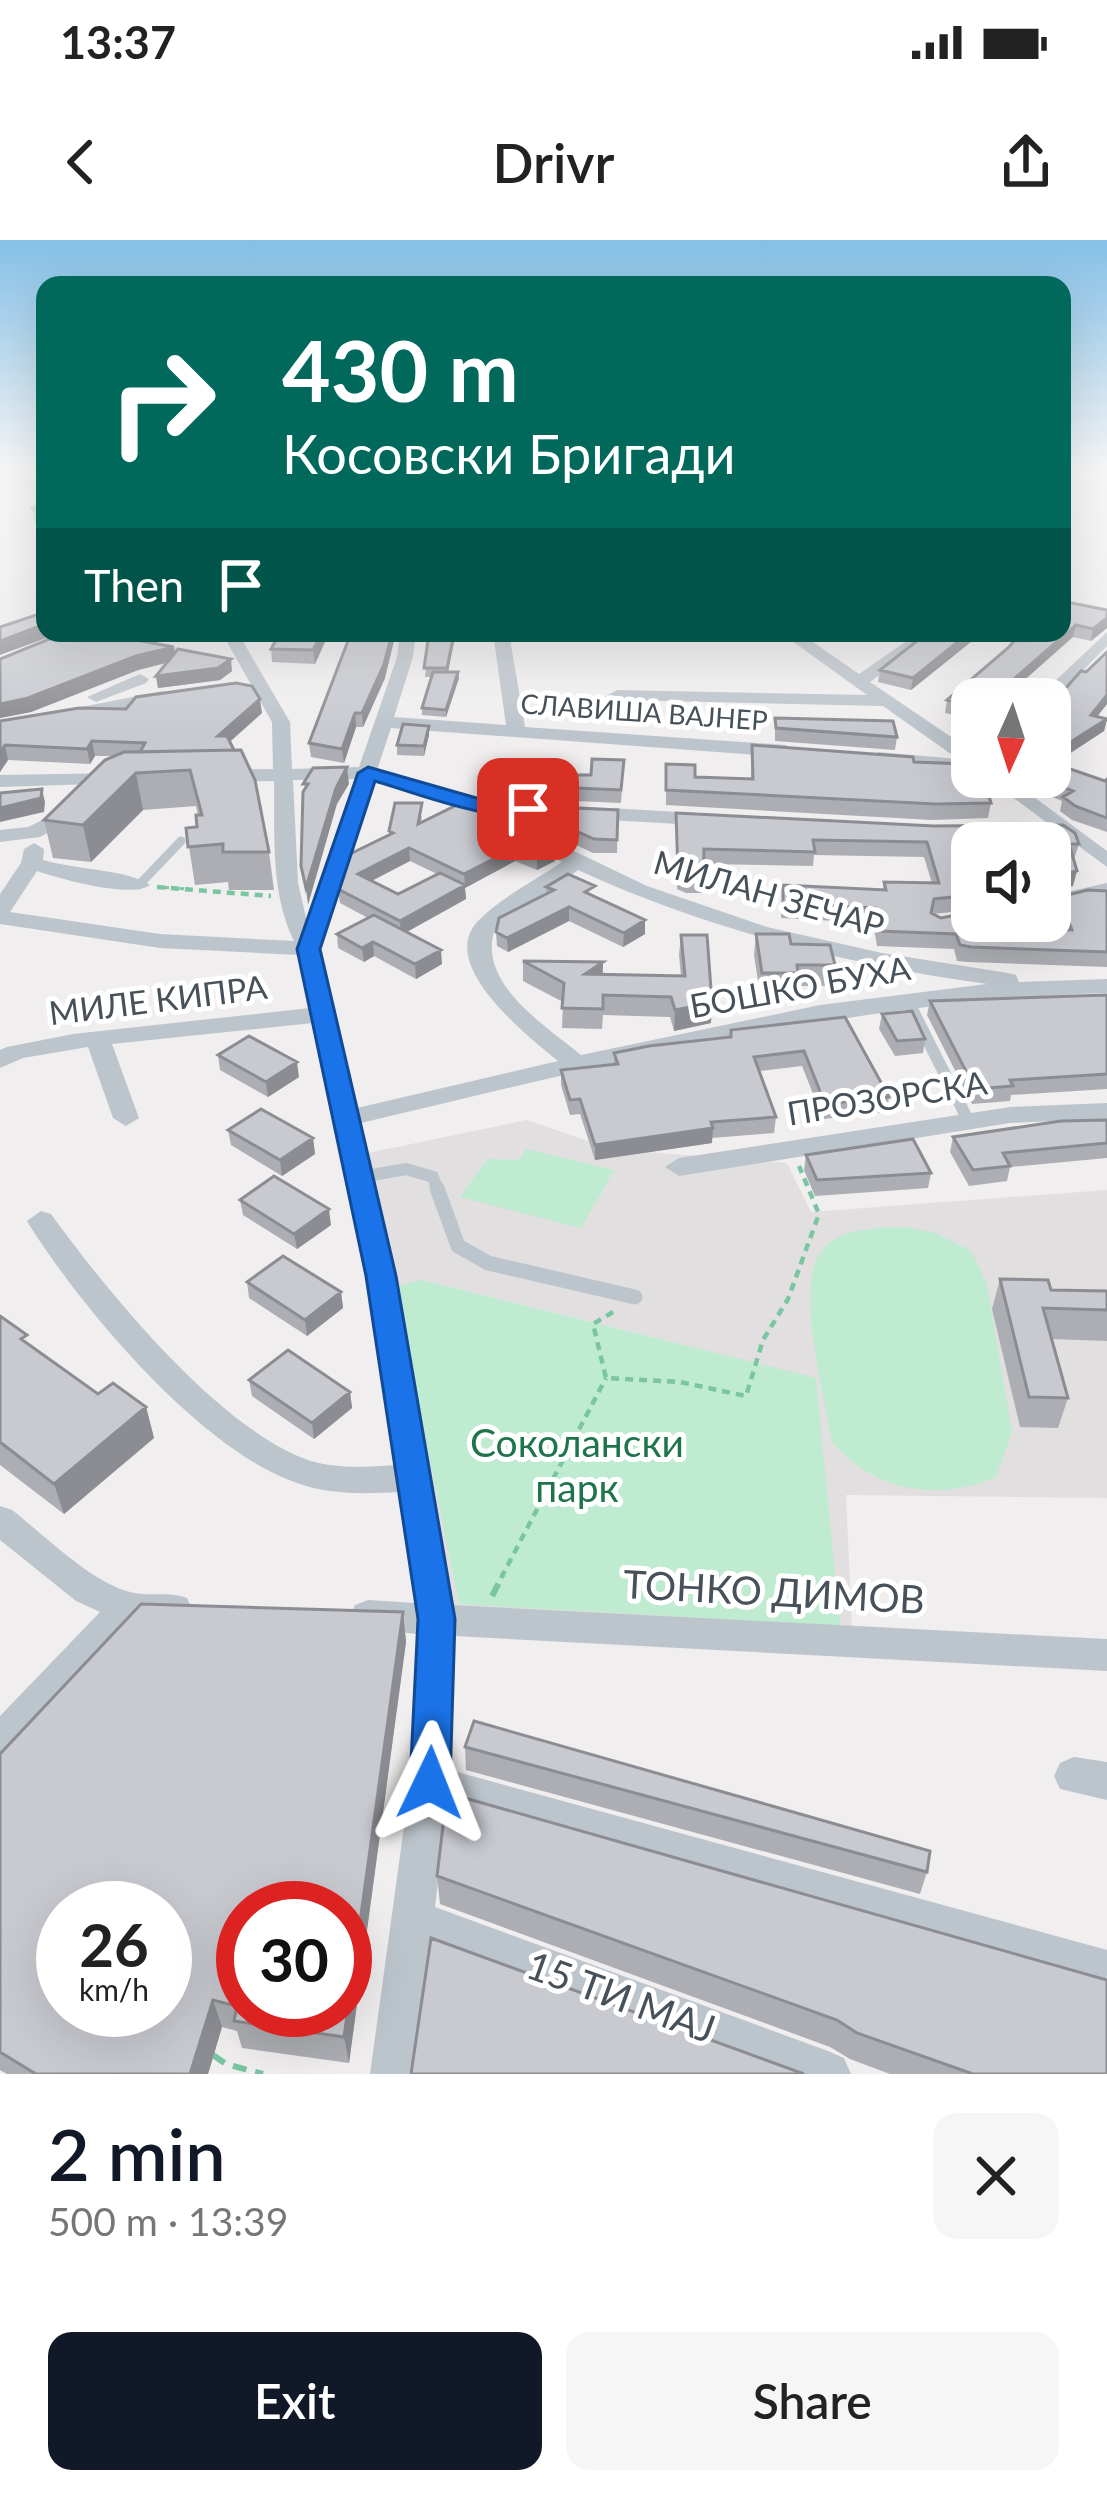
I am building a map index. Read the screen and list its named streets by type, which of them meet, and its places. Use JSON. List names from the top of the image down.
{
  "streets": {
    "street": [
      "СЛАВИША ВАЈНЕР",
      "МИЛАН ЗЕЧАР",
      "БОШКО БУХА",
      "МИЛЕ КИПРА",
      "ПРОЗОРСКА",
      "ТОНКО ДИМОВ",
      "15 ТИ МАЈ"
    ]
  },
  "crossings": [
    ["МИЛАН ЗЕЧАР", "БОШКО БУХА"]
  ],
  "parks": ["Соколански парк"],
  "north": "bottom",
  "page": {
    "status": "13:37",
    "header": "Drivr",
    "turn": ["430 m", "Косовски Бригади"],
    "then": "Then",
    "speed": "26 km/h",
    "limit": "30",
    "heading": ["2 min", "500 m · 13:39"],
    "buttons": ["Exit", "Share"]
  }
}
